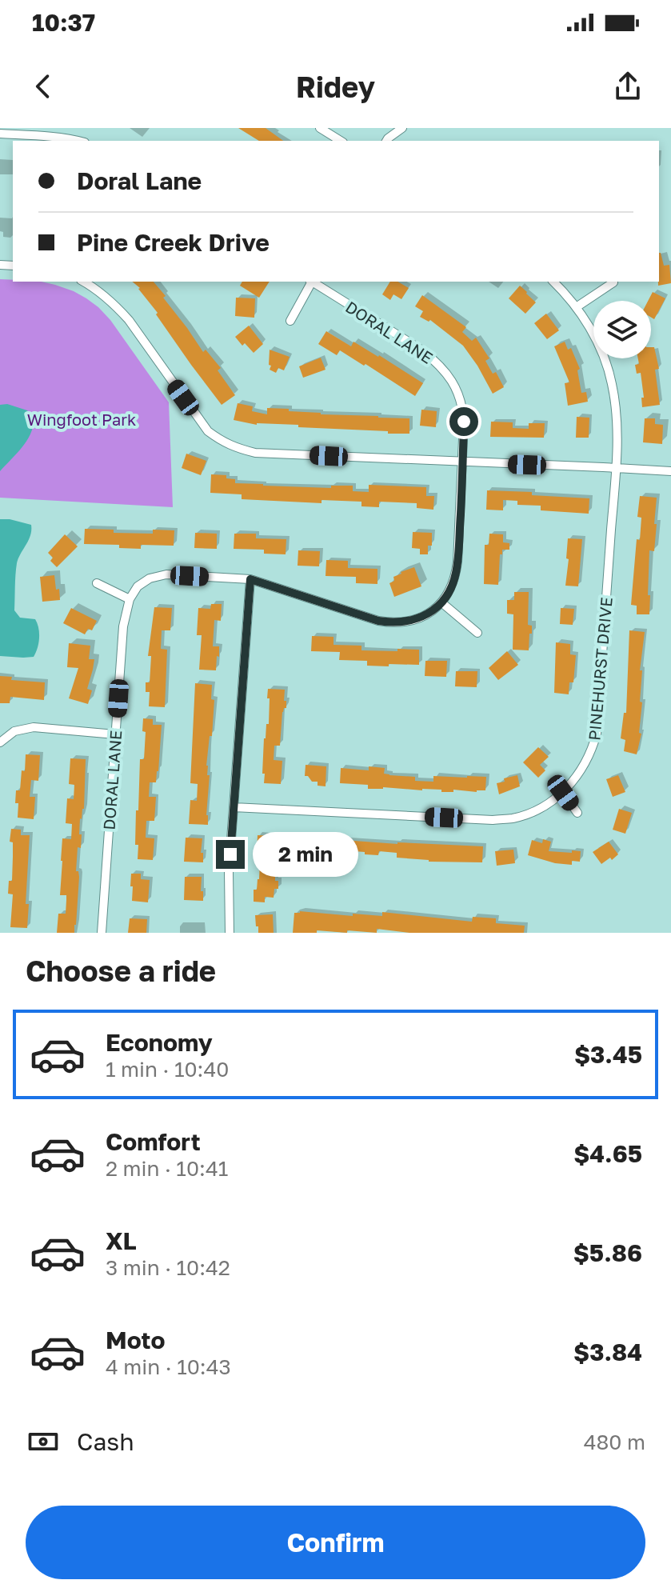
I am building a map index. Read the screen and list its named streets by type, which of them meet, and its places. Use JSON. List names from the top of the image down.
{
  "streets": {
    "street": ["DORAL LANE", "PINEHURST DRIVE"]
  },
  "parks": ["Wingfoot Park"],
  "page": {
    "status": "10:37",
    "header": "Ridey",
    "banner": ["Doral Lane", "Pine Creek Drive"],
    "bubble": "2 min",
    "heading": "Choose a ride",
    "list": [
      {
        "name": "Economy",
        "note": "1 min · 10:40",
        "value": "$3.45"
      },
      {
        "name": "Comfort",
        "note": "2 min · 10:41",
        "value": "$4.65"
      },
      {
        "name": "XL",
        "note": "3 min · 10:42",
        "value": "$5.86"
      },
      {
        "name": "Moto",
        "note": "4 min · 10:43",
        "value": "$3.84"
      }
    ],
    "pay": ["Cash", "480 m"],
    "buttons": "Confirm"
  }
}
